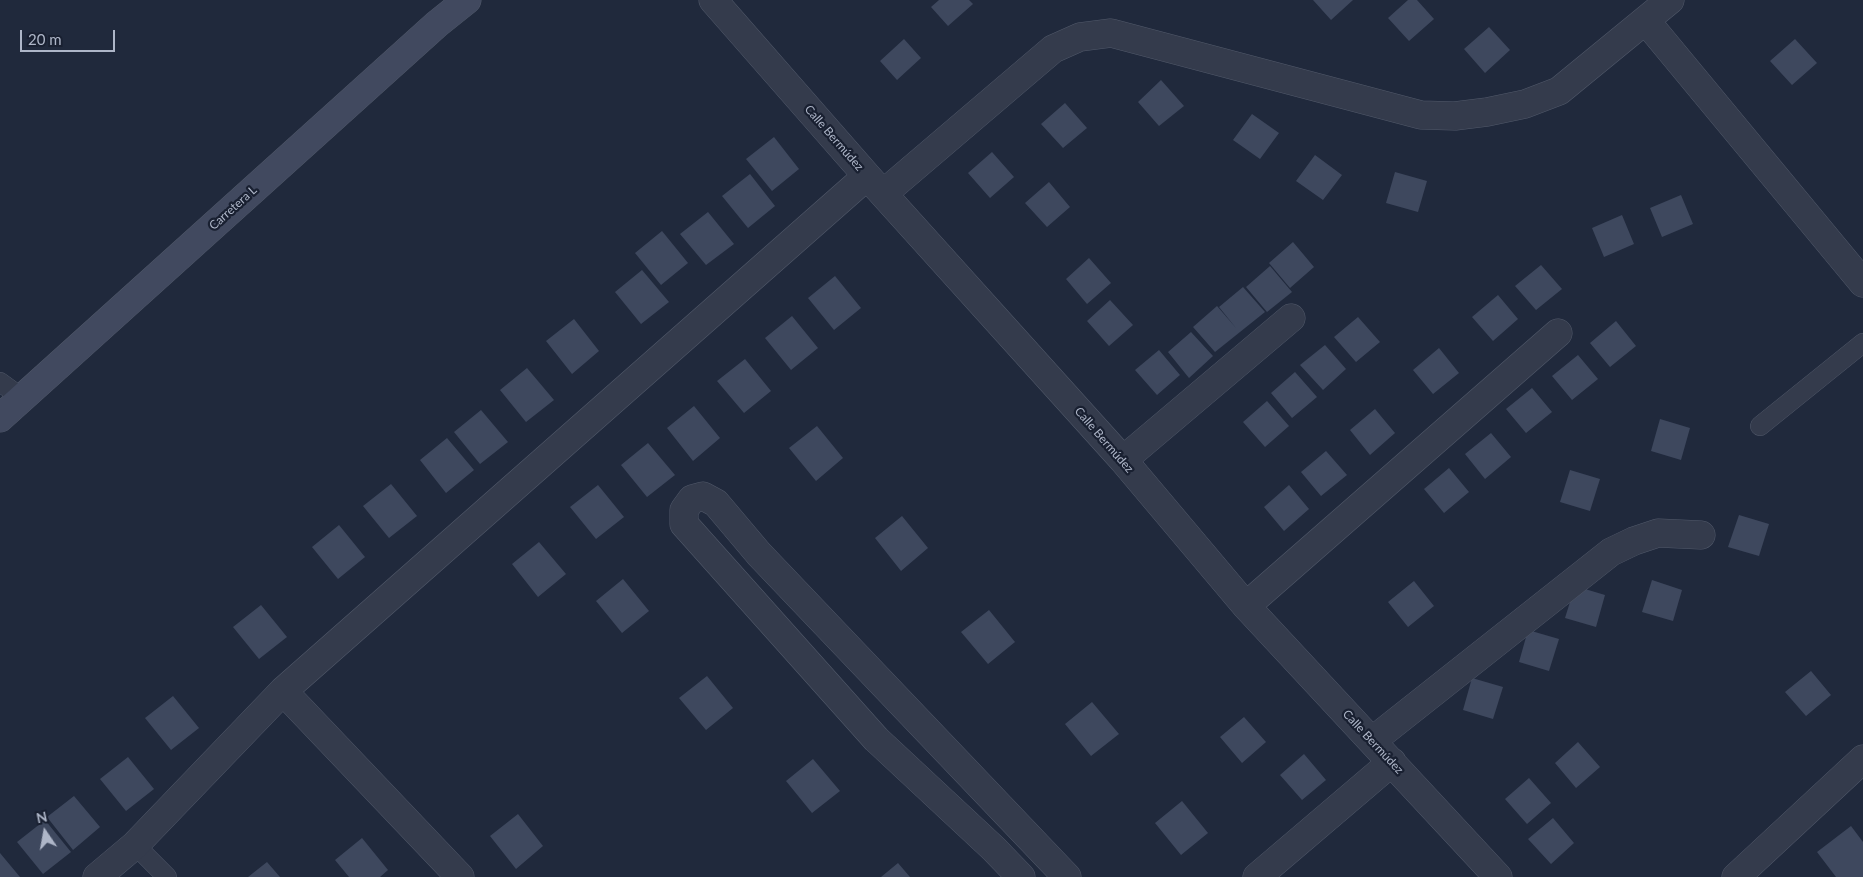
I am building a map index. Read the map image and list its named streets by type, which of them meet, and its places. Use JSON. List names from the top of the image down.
{
  "streets": {
    "street": ["Calle Bermúdez", "Carretera L"]
  },
  "scale_bar": "20 m",
  "north": "top"
}
